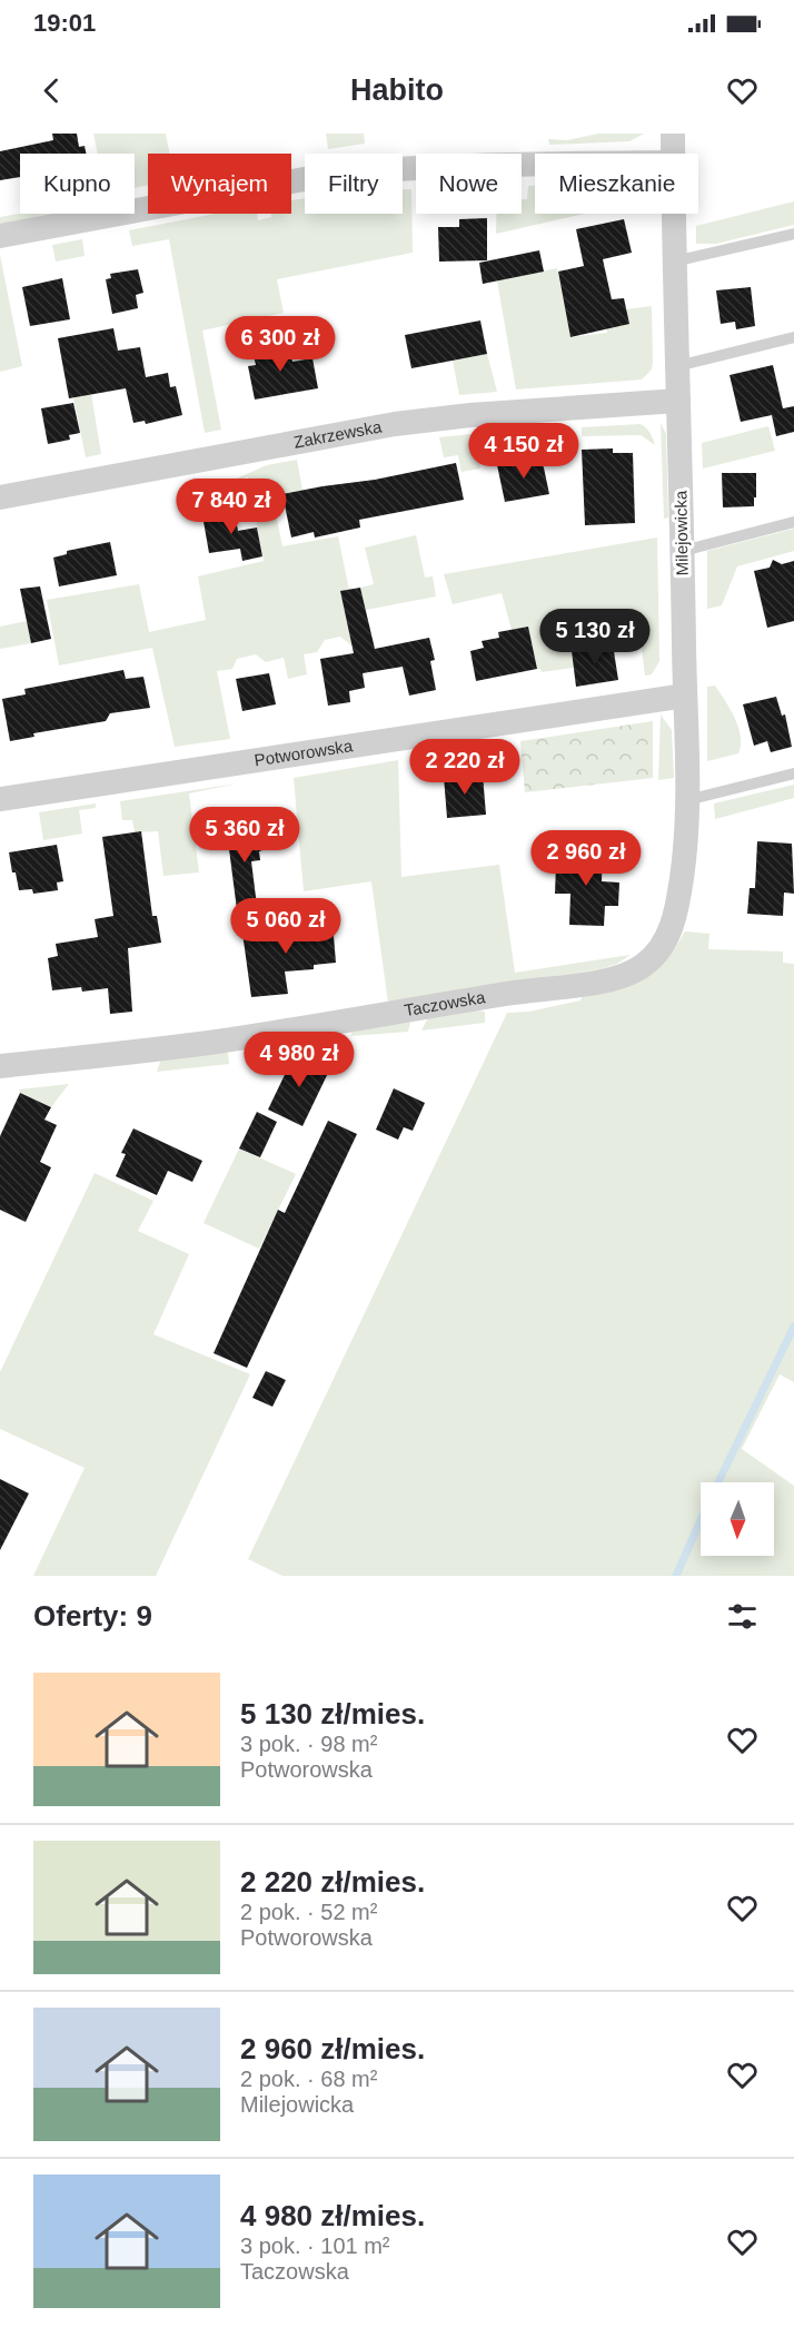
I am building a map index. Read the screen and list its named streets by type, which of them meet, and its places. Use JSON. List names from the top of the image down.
{
  "streets": {
    "street": [
      "Zakrzewska",
      "Milejowicka",
      "Potworowska",
      "Taczowska"
    ]
  },
  "crossings": [
    ["Zakrzewska", "Milejowicka"],
    ["Milejowicka", "Potworowska"],
    ["Milejowicka", "Taczowska"]
  ],
  "north": "bottom",
  "page": {
    "status": "19:01",
    "header": "Habito",
    "chip": [
      "Kupno",
      "Wynajem",
      "Filtry",
      "Nowe",
      "Mieszkanie"
    ],
    "price": [
      "6 300 zł",
      "4 150 zł",
      "7 840 zł",
      "5 130 zł",
      "2 220 zł",
      "5 360 zł",
      "2 960 zł",
      "5 060 zł",
      "4 980 zł"
    ],
    "heading": "Oferty: 9",
    "list": [
      {
        "name": "5 130 zł/mies.",
        "note": "3 pok. · 98 m² · Potworowska"
      },
      {
        "name": "2 220 zł/mies.",
        "note": "2 pok. · 52 m² · Potworowska"
      },
      {
        "name": "2 960 zł/mies.",
        "note": "2 pok. · 68 m² · Milejowicka"
      },
      {
        "name": "4 980 zł/mies.",
        "note": "3 pok. · 101 m² · Taczowska"
      }
    ]
  }
}
